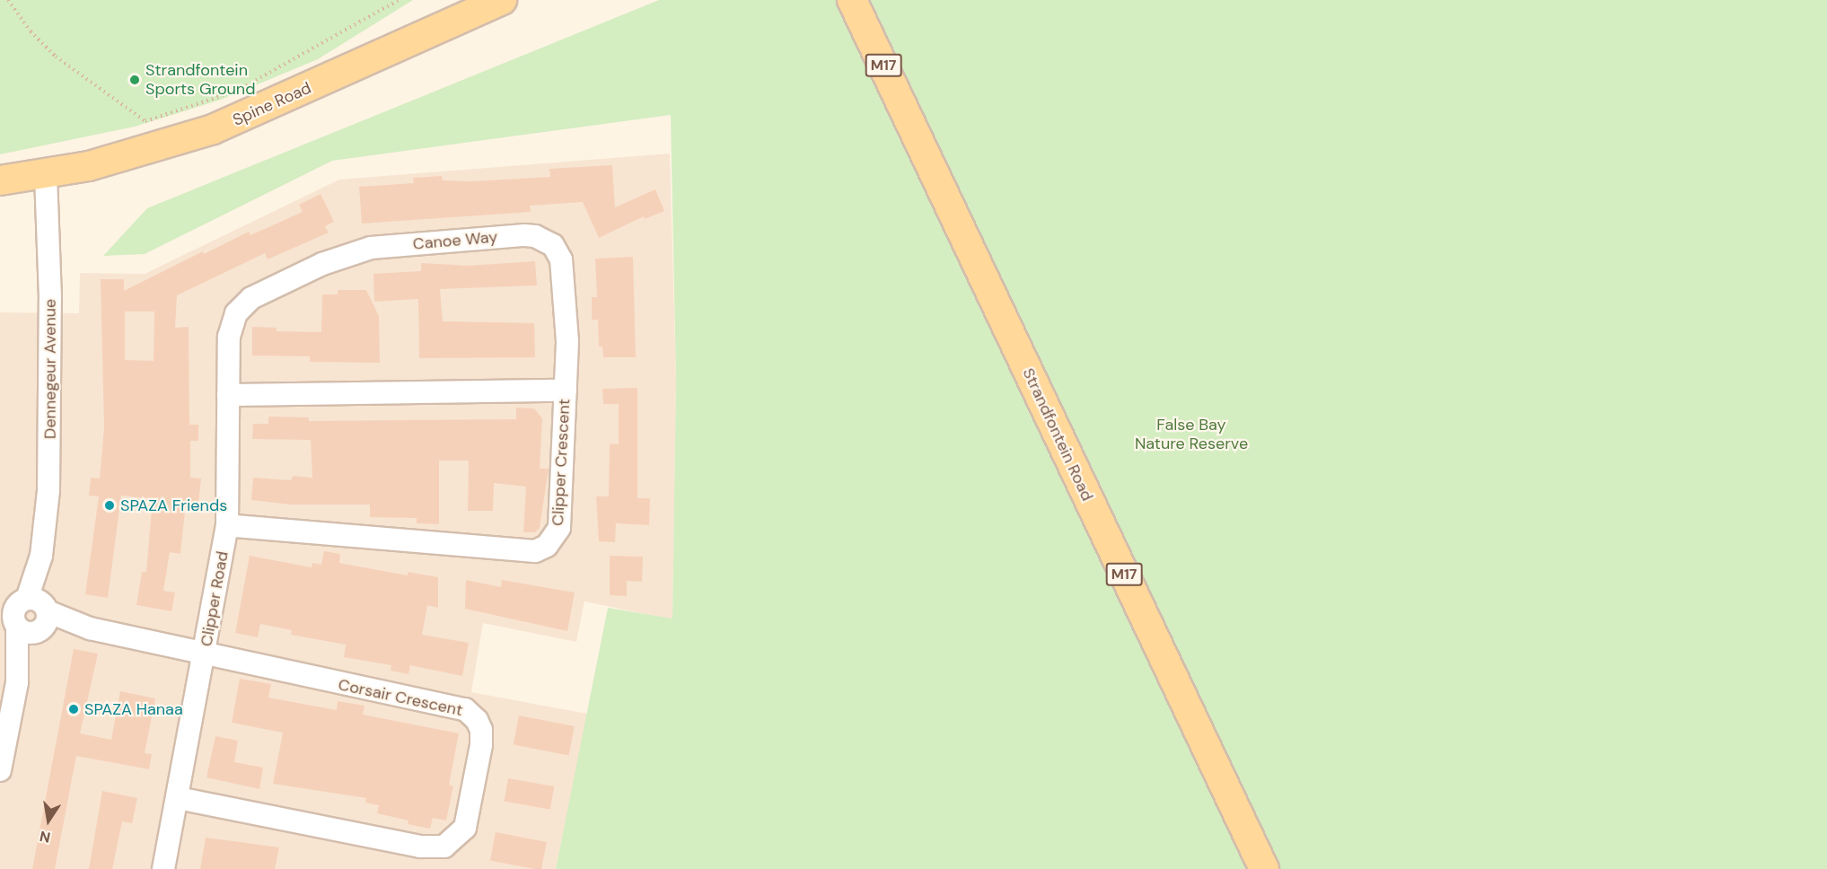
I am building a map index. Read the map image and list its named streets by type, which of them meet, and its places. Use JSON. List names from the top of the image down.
{
  "streets": {
    "main road": ["M17", "Spine Road", "Strandfontein Road"],
    "street": [
      "Canoe Way",
      "Dennegeur Avenue",
      "Clipper Crescent",
      "Clipper Road",
      "Corsair Crescent"
    ]
  },
  "crossings": [
    ["Spine Road", "Dennegeur Avenue"],
    ["Canoe Way", "Clipper Crescent"],
    ["Canoe Way", "Clipper Road"],
    ["Dennegeur Avenue", "Corsair Crescent"],
    ["Clipper Crescent", "Clipper Road"],
    ["Clipper Road", "Corsair Crescent"]
  ],
  "parks": ["False Bay Nature Reserve"],
  "places": ["Strandfontein Sports Ground", "SPAZA Friends", "SPAZA Hanaa"],
  "north": "bottom"
}
